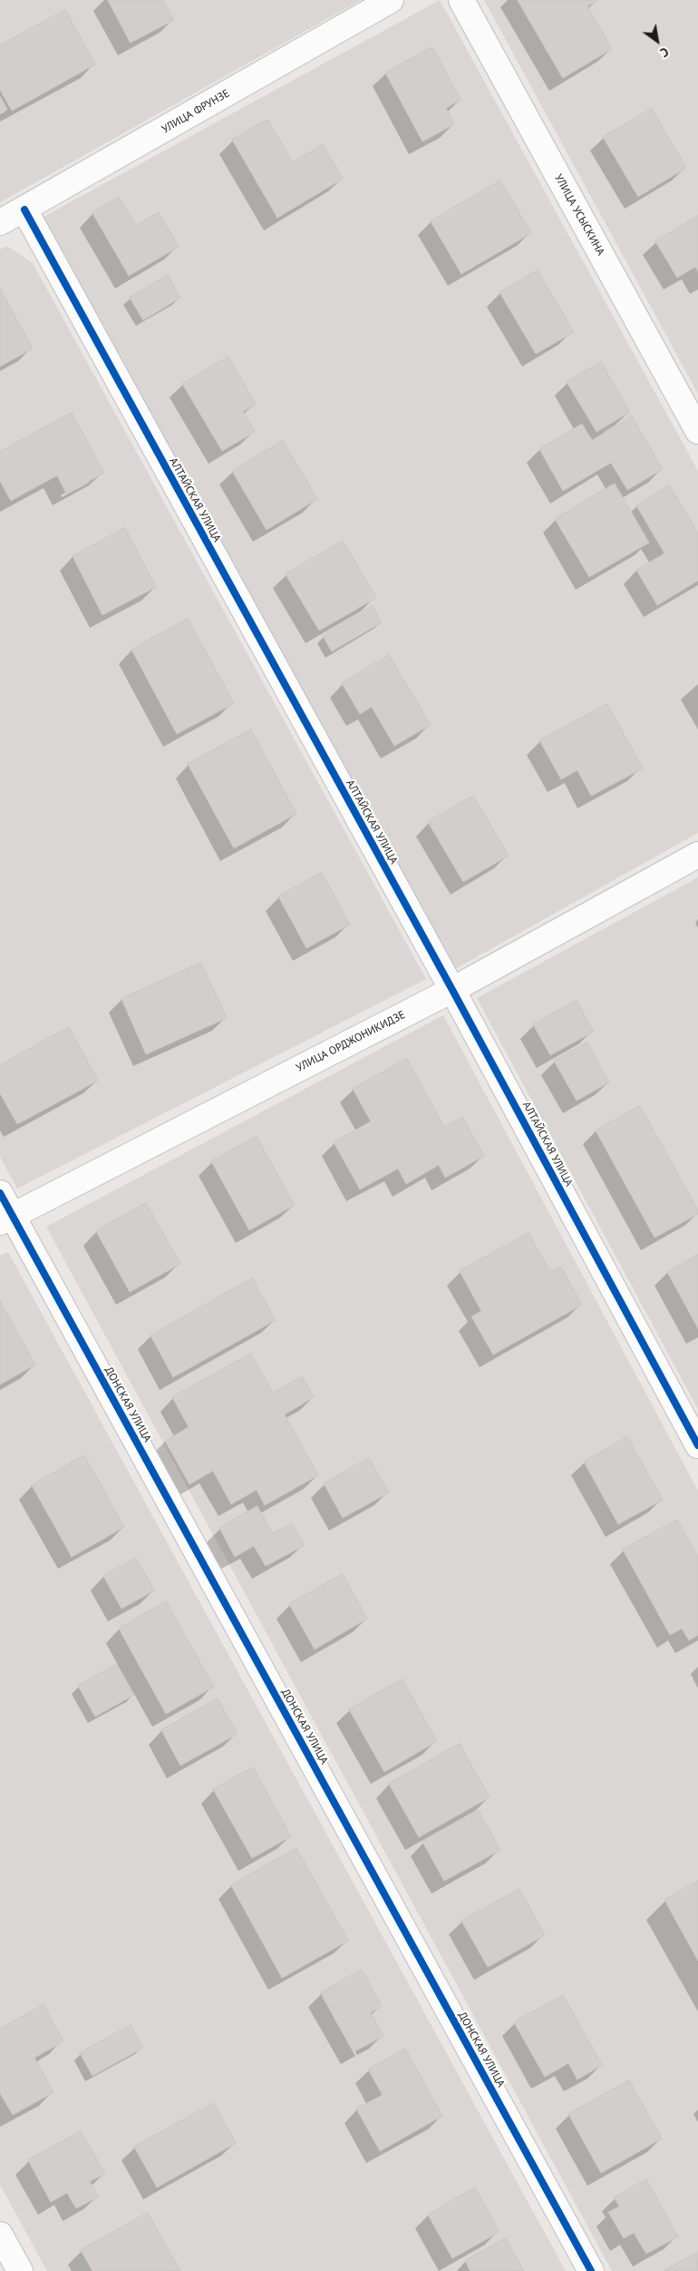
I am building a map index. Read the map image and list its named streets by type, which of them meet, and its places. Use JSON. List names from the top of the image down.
{
  "streets": {
    "street": [
      "УЛИЦА ФРУНЗЕ",
      "УЛИЦА УСЫСКИНА",
      "АЛТАЙСКАЯ УЛИЦА",
      "УЛИЦА ОРДЖОНИКИДЗЕ",
      "ДОНСКАЯ УЛИЦА"
    ]
  },
  "crossings": [
    ["УЛИЦА ФРУНЗЕ", "АЛТАЙСКАЯ УЛИЦА"],
    ["АЛТАЙСКАЯ УЛИЦА", "УЛИЦА ОРДЖОНИКИДЗЕ"],
    ["УЛИЦА ОРДЖОНИКИДЗЕ", "ДОНСКАЯ УЛИЦА"]
  ],
  "north": "bottom right"
}
